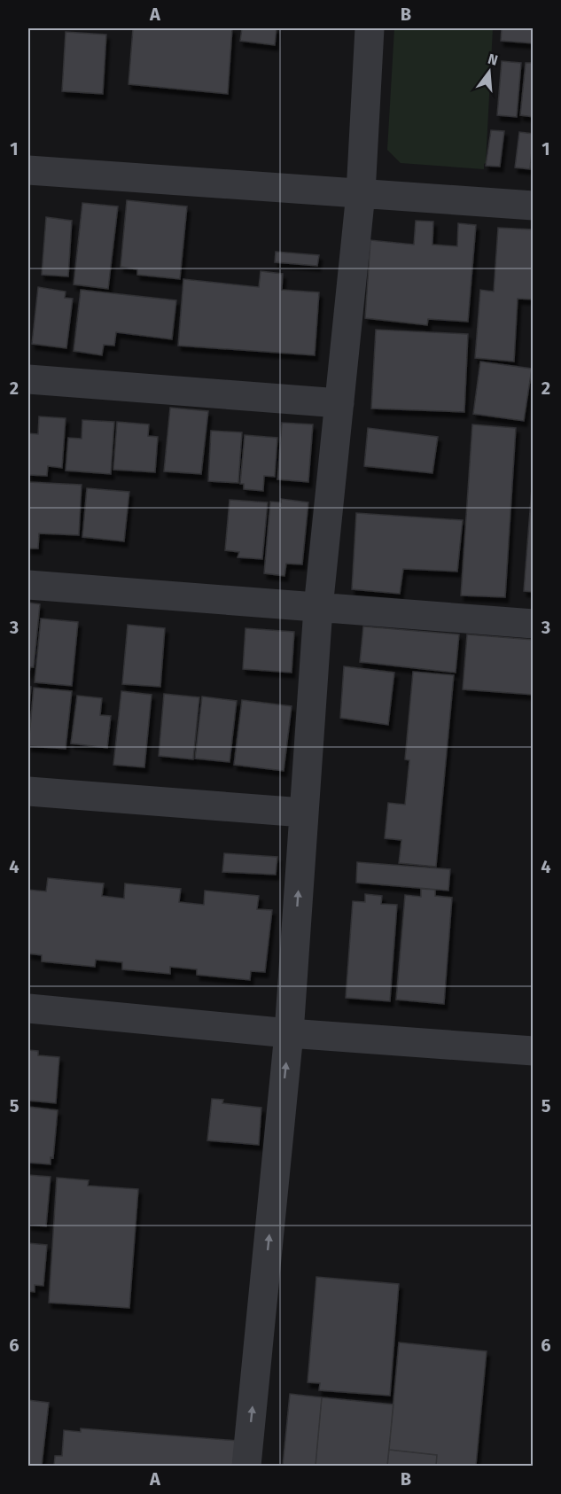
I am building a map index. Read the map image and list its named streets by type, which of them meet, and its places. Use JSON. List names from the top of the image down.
{
  "north": "top",
  "grid": {
    "columns": ["A", "B"],
    "rows": [
      "1",
      "2",
      "3",
      "4",
      "5",
      "6"
    ]
  }
}
